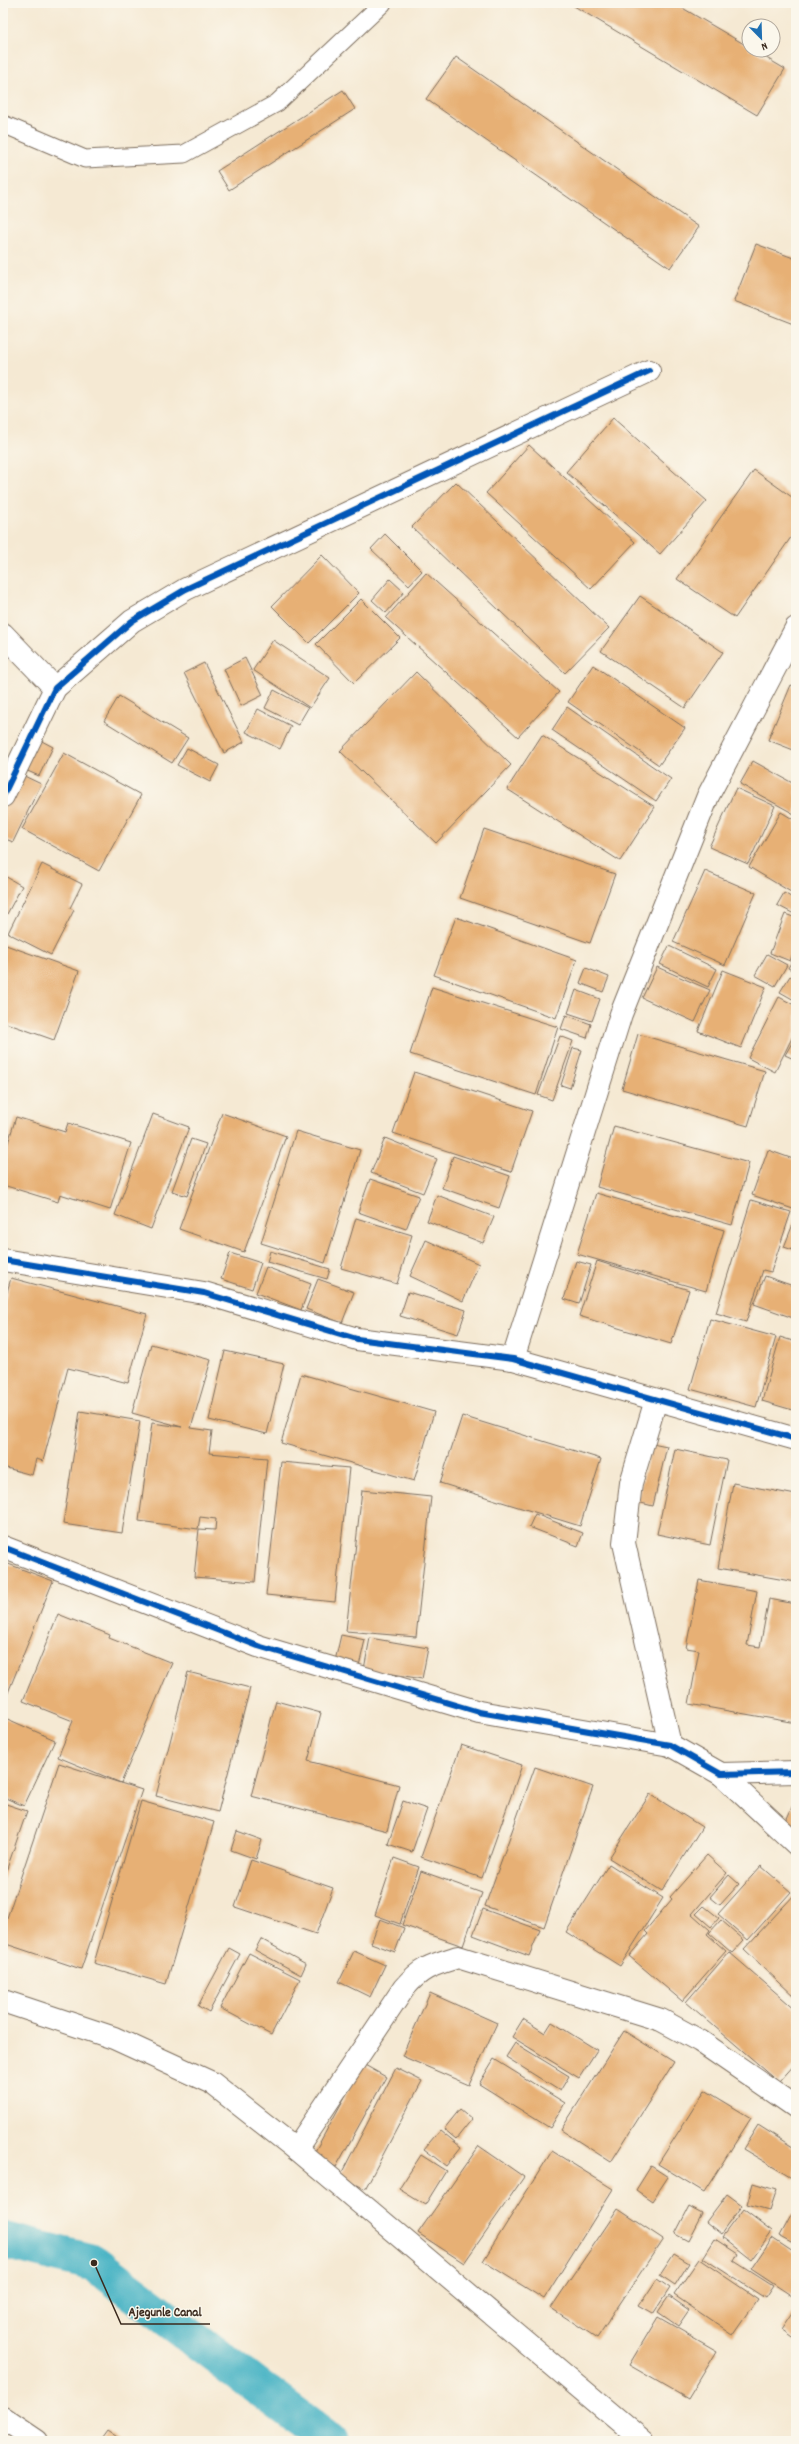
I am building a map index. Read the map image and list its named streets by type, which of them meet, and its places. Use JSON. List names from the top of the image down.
{
  "places": ["Ajegunle Canal"],
  "north": "bottom right"
}
